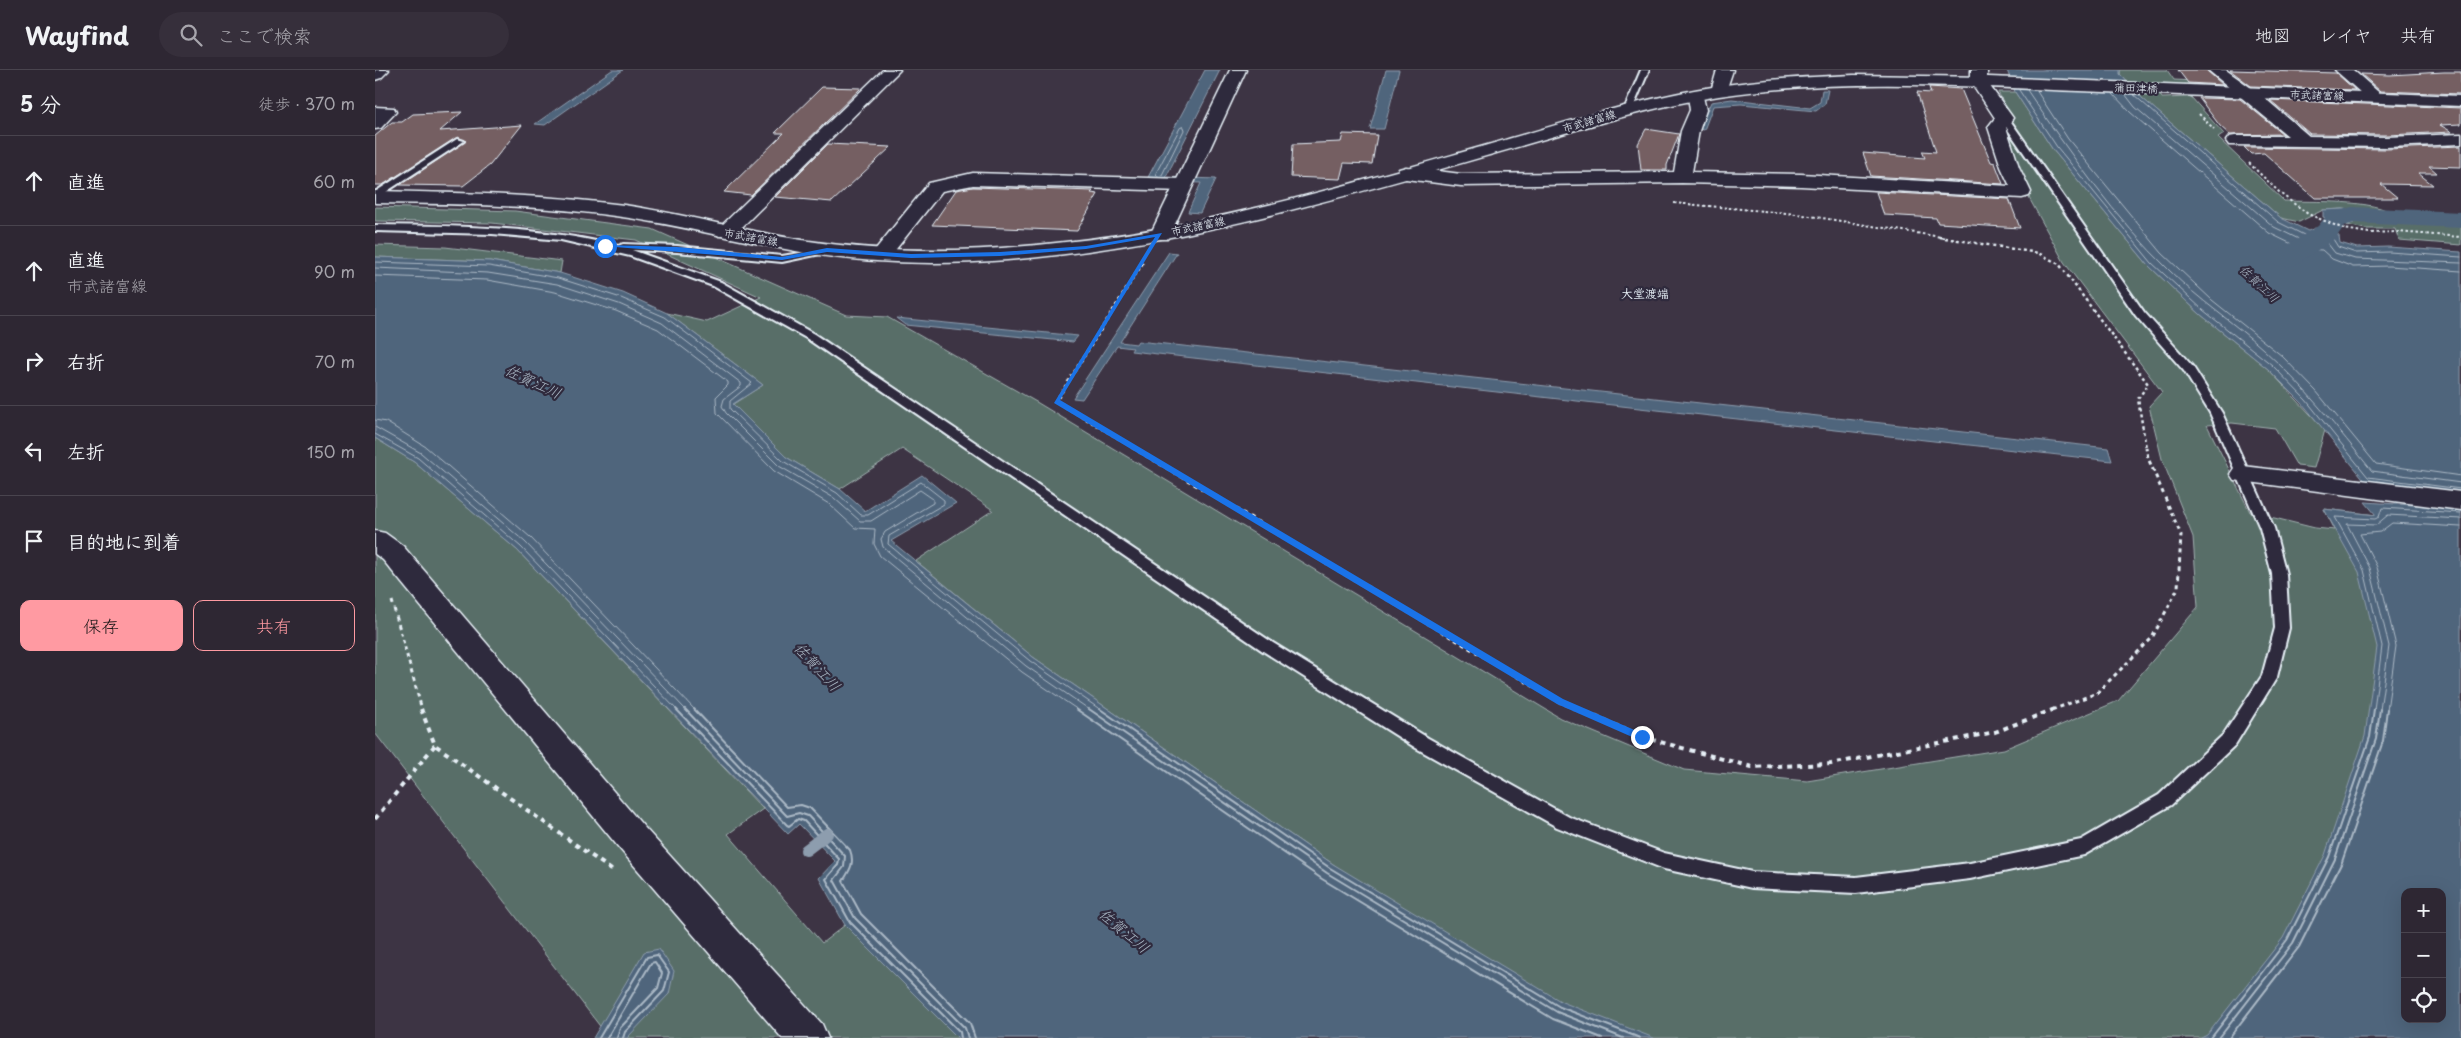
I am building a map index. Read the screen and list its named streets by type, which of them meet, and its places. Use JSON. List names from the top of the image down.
{
  "streets": {
    "street": ["蒲田津橋", "市武諸富線"]
  },
  "crossings": [
    ["蒲田津橋", "市武諸富線"]
  ],
  "districts": ["大堂渡端"],
  "water": ["佐賀江川"],
  "page": {
    "header": "Wayfind",
    "search": "ここで検索",
    "nav": ["地図", "レイヤ", "共有"],
    "heading": ["5 分", "徒歩 · 370 m"],
    "list": [
      ["直進", "60 m"],
      ["直進", "市武諸富線", "90 m"],
      ["右折", "70 m"],
      ["左折", "150 m"],
      "目的地に到着"
    ],
    "buttons": ["保存", "共有"],
    "map_buttons": ["+", "−"]
  }
}
